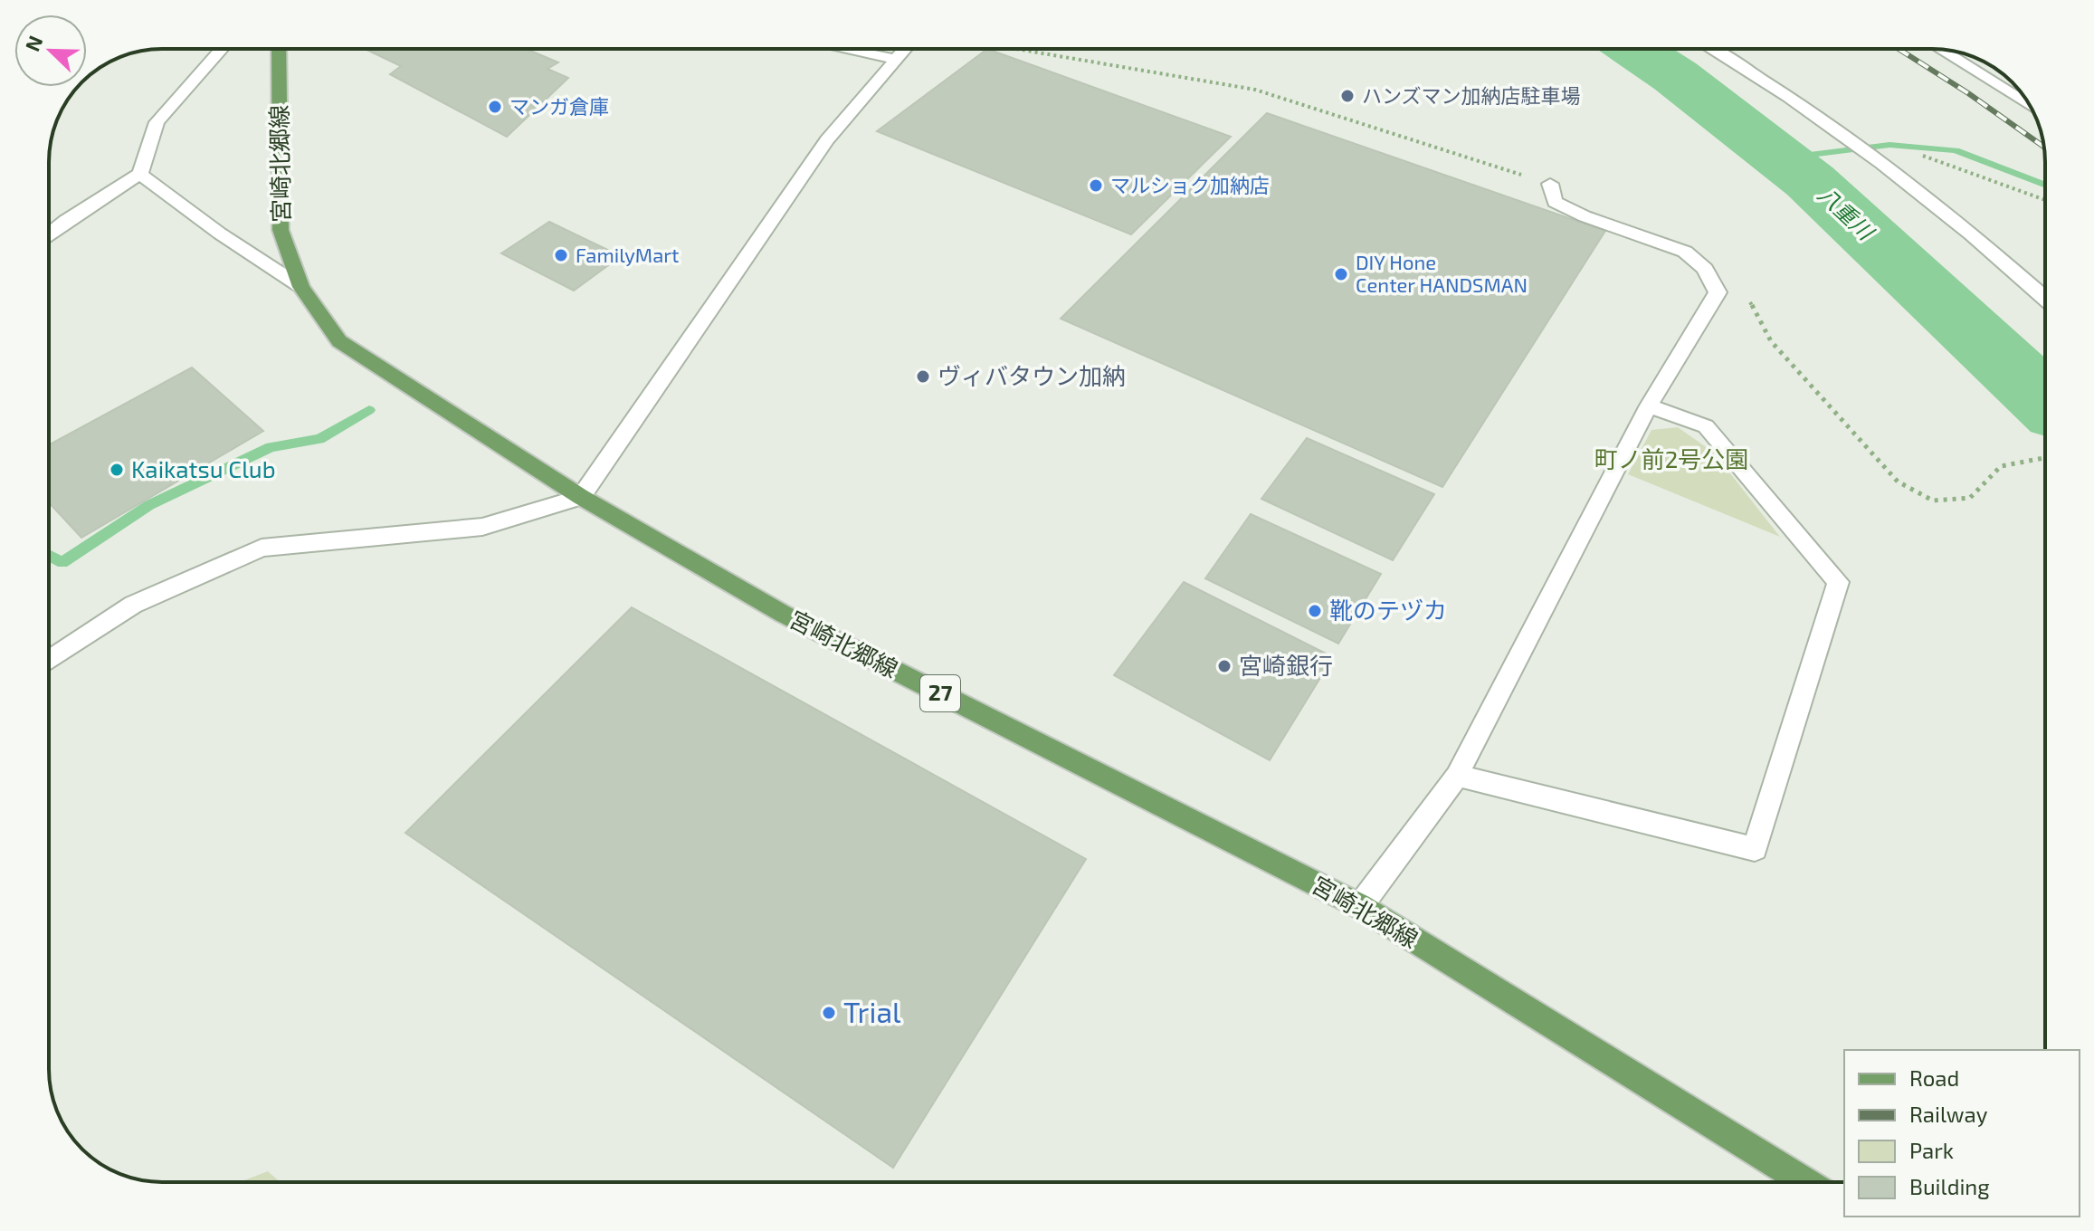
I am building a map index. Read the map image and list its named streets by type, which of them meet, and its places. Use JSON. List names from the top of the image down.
{
  "streets": {
    "main road": ["宮崎北郷線", "27"]
  },
  "water": ["八重川"],
  "parks": ["町ノ前2号公園"],
  "places": [
    "ハンズマン加納店駐車場",
    "マンガ倉庫",
    "マルショク加納店",
    "FamilyMart",
    "DIY Hone Center HANDSMAN",
    "ヴィバタウン加納",
    "Kaikatsu Club",
    "靴のテヅカ",
    "宮崎銀行",
    "Trial"
  ],
  "legend": [
    "Road",
    "Railway",
    "Park",
    "Building"
  ],
  "north": "top left"
}
